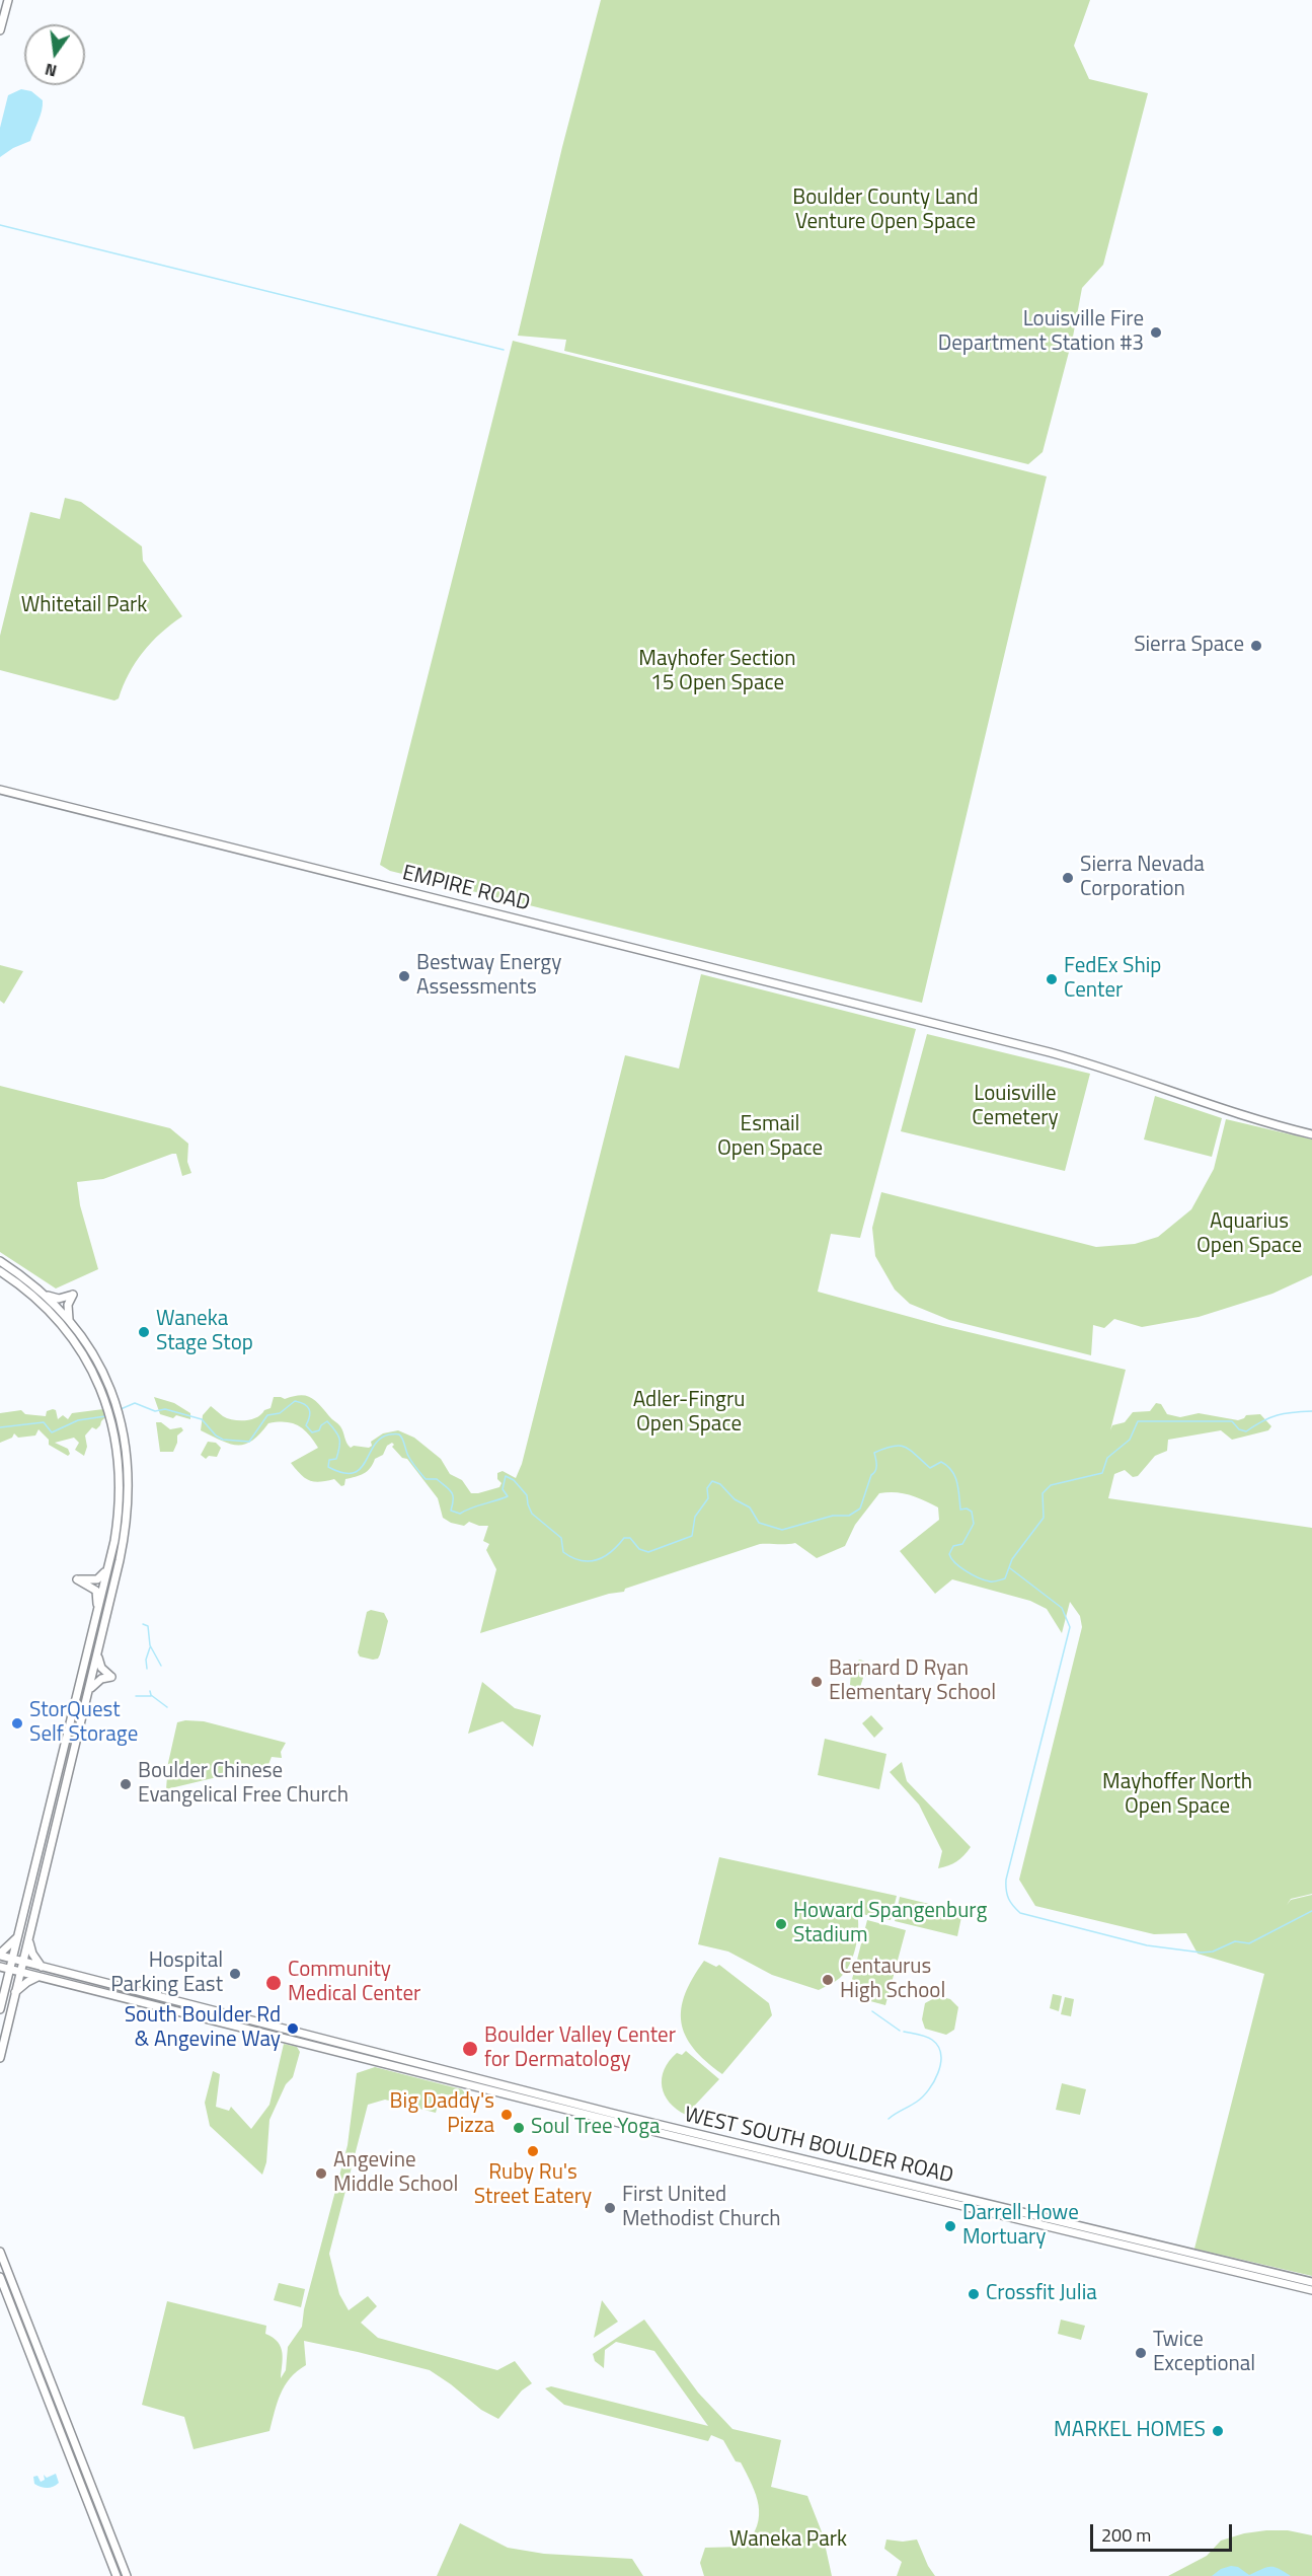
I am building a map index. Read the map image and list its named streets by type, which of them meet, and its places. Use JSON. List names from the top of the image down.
{
  "streets": {
    "main road": ["EMPIRE ROAD", "WEST SOUTH BOULDER ROAD"]
  },
  "parks": [
    "Boulder County Land Venture Open Space",
    "Whitetail Park",
    "Mayhofer Section 15 Open Space",
    "Louisville Cemetery",
    "Esmail Open Space",
    "Aquarius Open Space",
    "Adler-Fingru Open Space",
    "Mayhoffer North Open Space",
    "Waneka Park"
  ],
  "places": [
    "Louisville Fire Department Station #3",
    "Sierra Space",
    "Sierra Nevada Corporation",
    "Bestway Energy Assessments",
    "FedEx Ship Center",
    "Waneka Stage Stop",
    "Barnard D Ryan Elementary School",
    "StorQuest Self Storage",
    "Boulder Chinese Evangelical Free Church",
    "Howard Spangenburg Stadium",
    "Hospital Parking East",
    "Centaurus High School",
    "Community Medical Center",
    "South Boulder Rd & Angevine Way",
    "Boulder Valley Center for Dermatology",
    "Big Daddy's Pizza",
    "Soul Tree Yoga",
    "Ruby Ru's Street Eatery",
    "Angevine Middle School",
    "First United Methodist Church",
    "Darrell Howe Mortuary",
    "Crossfit Julia",
    "Twice Exceptional",
    "MARKEL HOMES"
  ],
  "scale_bar": "200 m",
  "north": "bottom"
}
